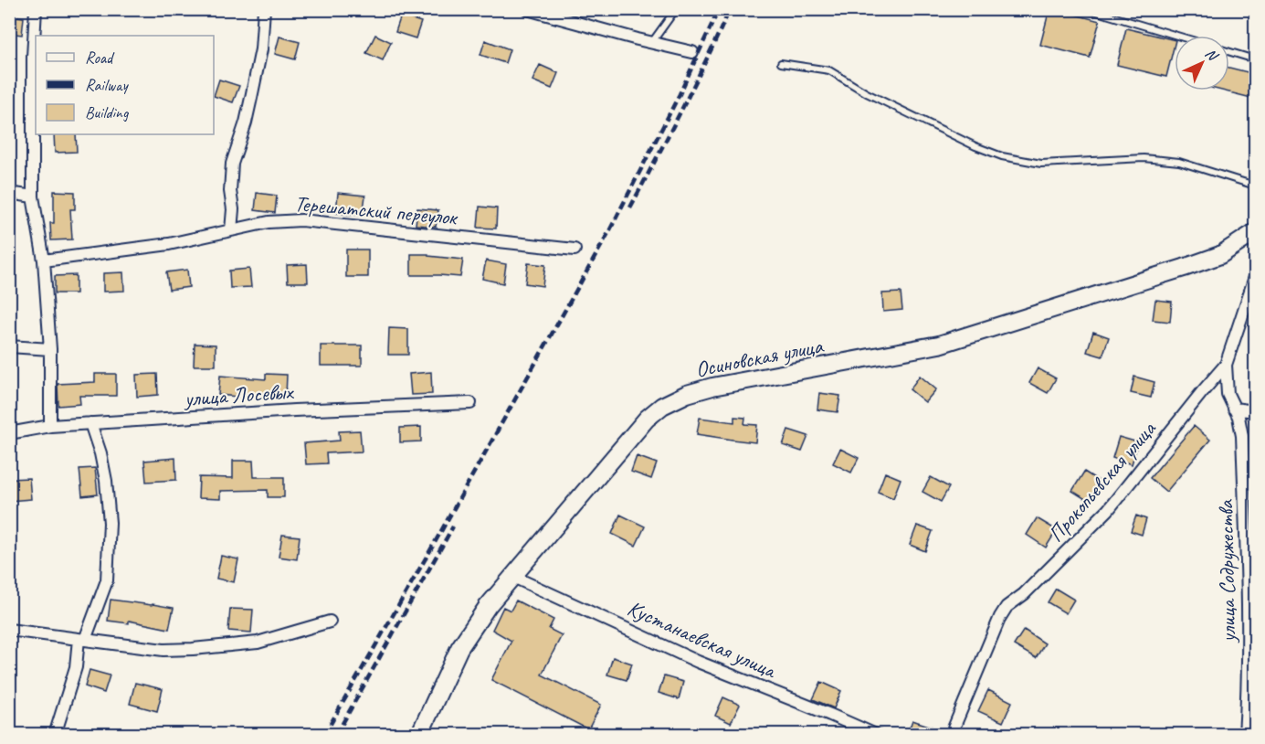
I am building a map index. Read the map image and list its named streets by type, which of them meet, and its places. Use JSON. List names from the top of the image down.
{
  "streets": {
    "main road": ["Осиновская улица"],
    "street": [
      "Терешатский переулок",
      "улица Лосевых",
      "Прокопьевская улица",
      "улица Содружества",
      "Кустанаевская улица"
    ]
  },
  "crossings": [
    ["Осиновская улица", "Кустанаевская улица"],
    ["Прокопьевская улица", "улица Содружества"]
  ],
  "legend": ["Road", "Railway", "Building"],
  "north": "top right"
}
